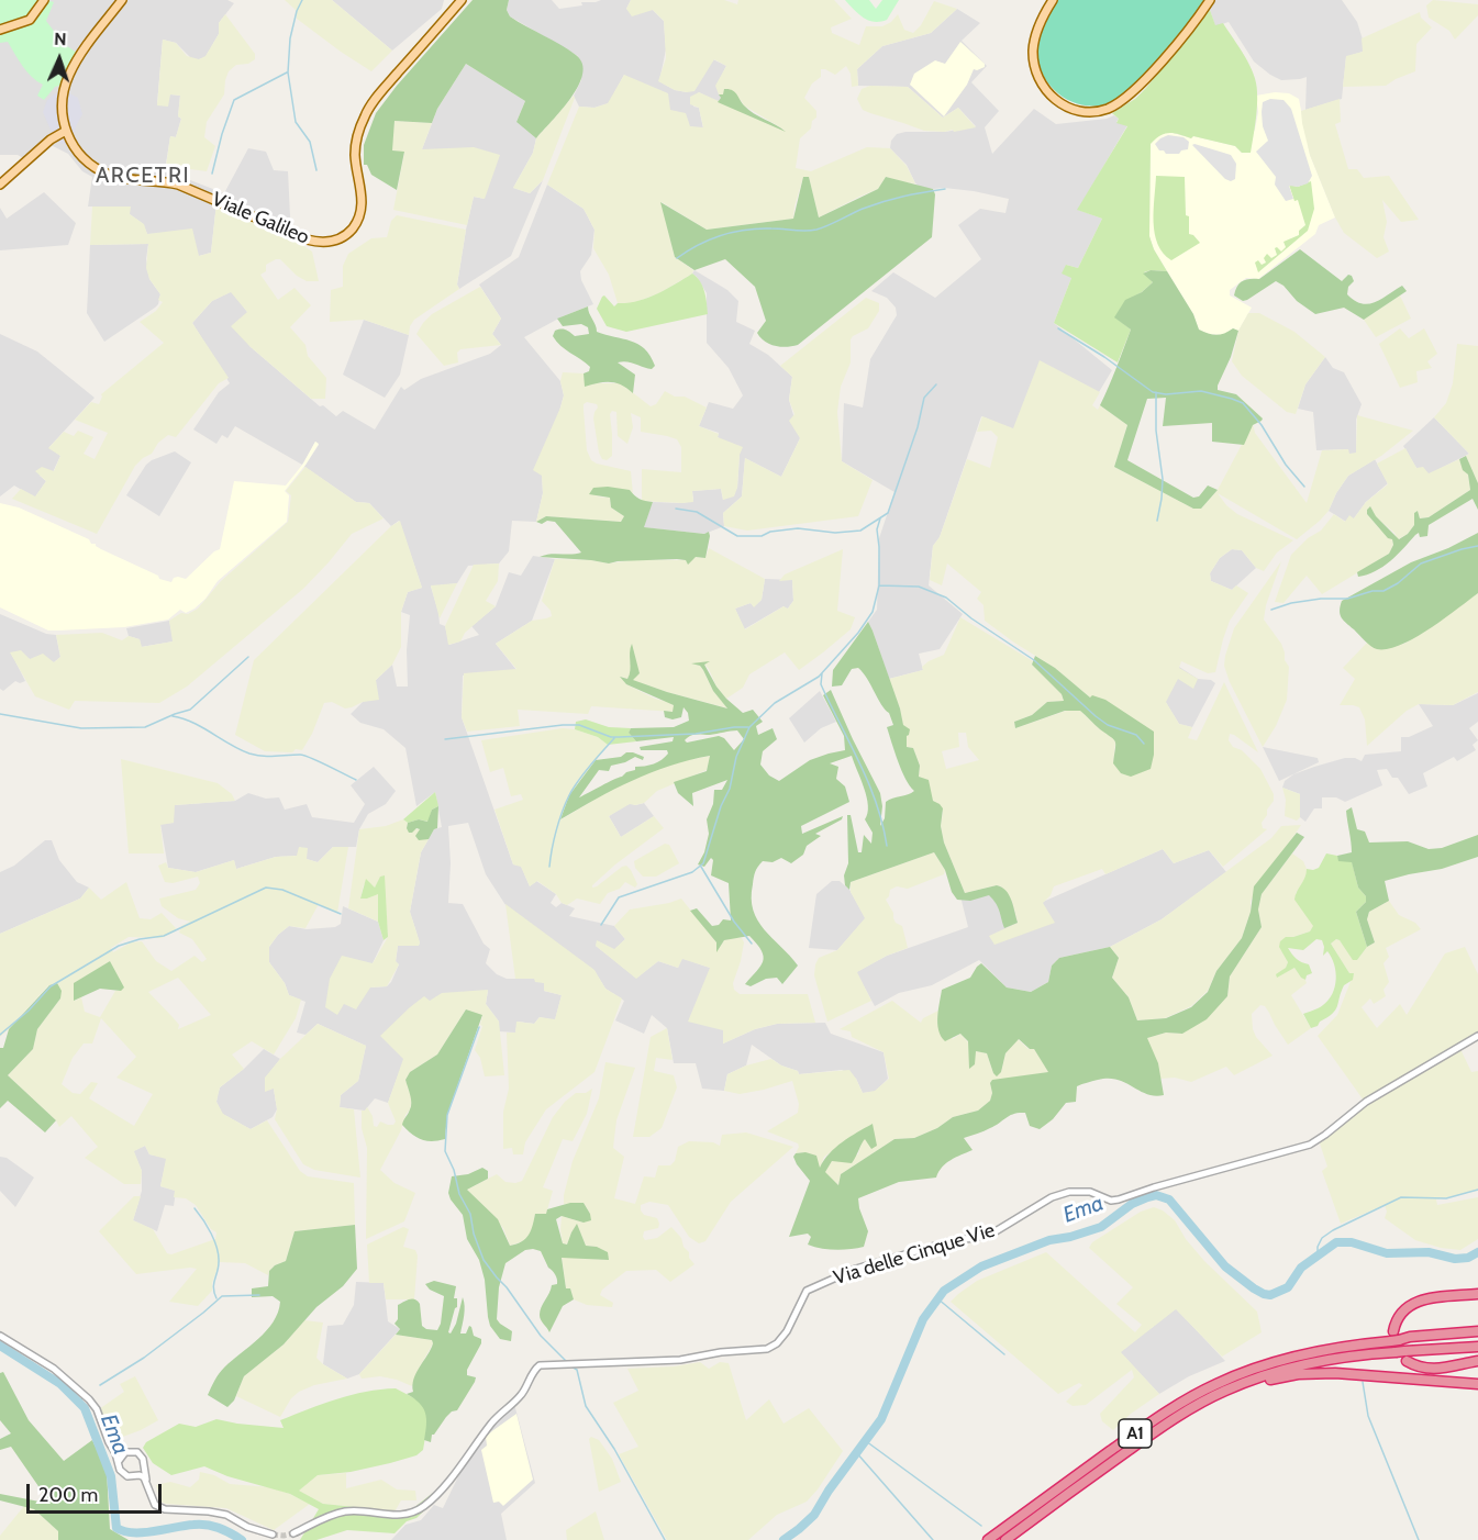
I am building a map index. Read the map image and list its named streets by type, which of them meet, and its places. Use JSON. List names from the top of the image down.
{
  "streets": {
    "highway": ["A1"],
    "main road": ["Viale Galileo"],
    "street": ["Via delle Cinque Vie"]
  },
  "districts": ["ARCETRI"],
  "water": ["Ema"],
  "scale_bar": "200 m",
  "north": "top"
}
